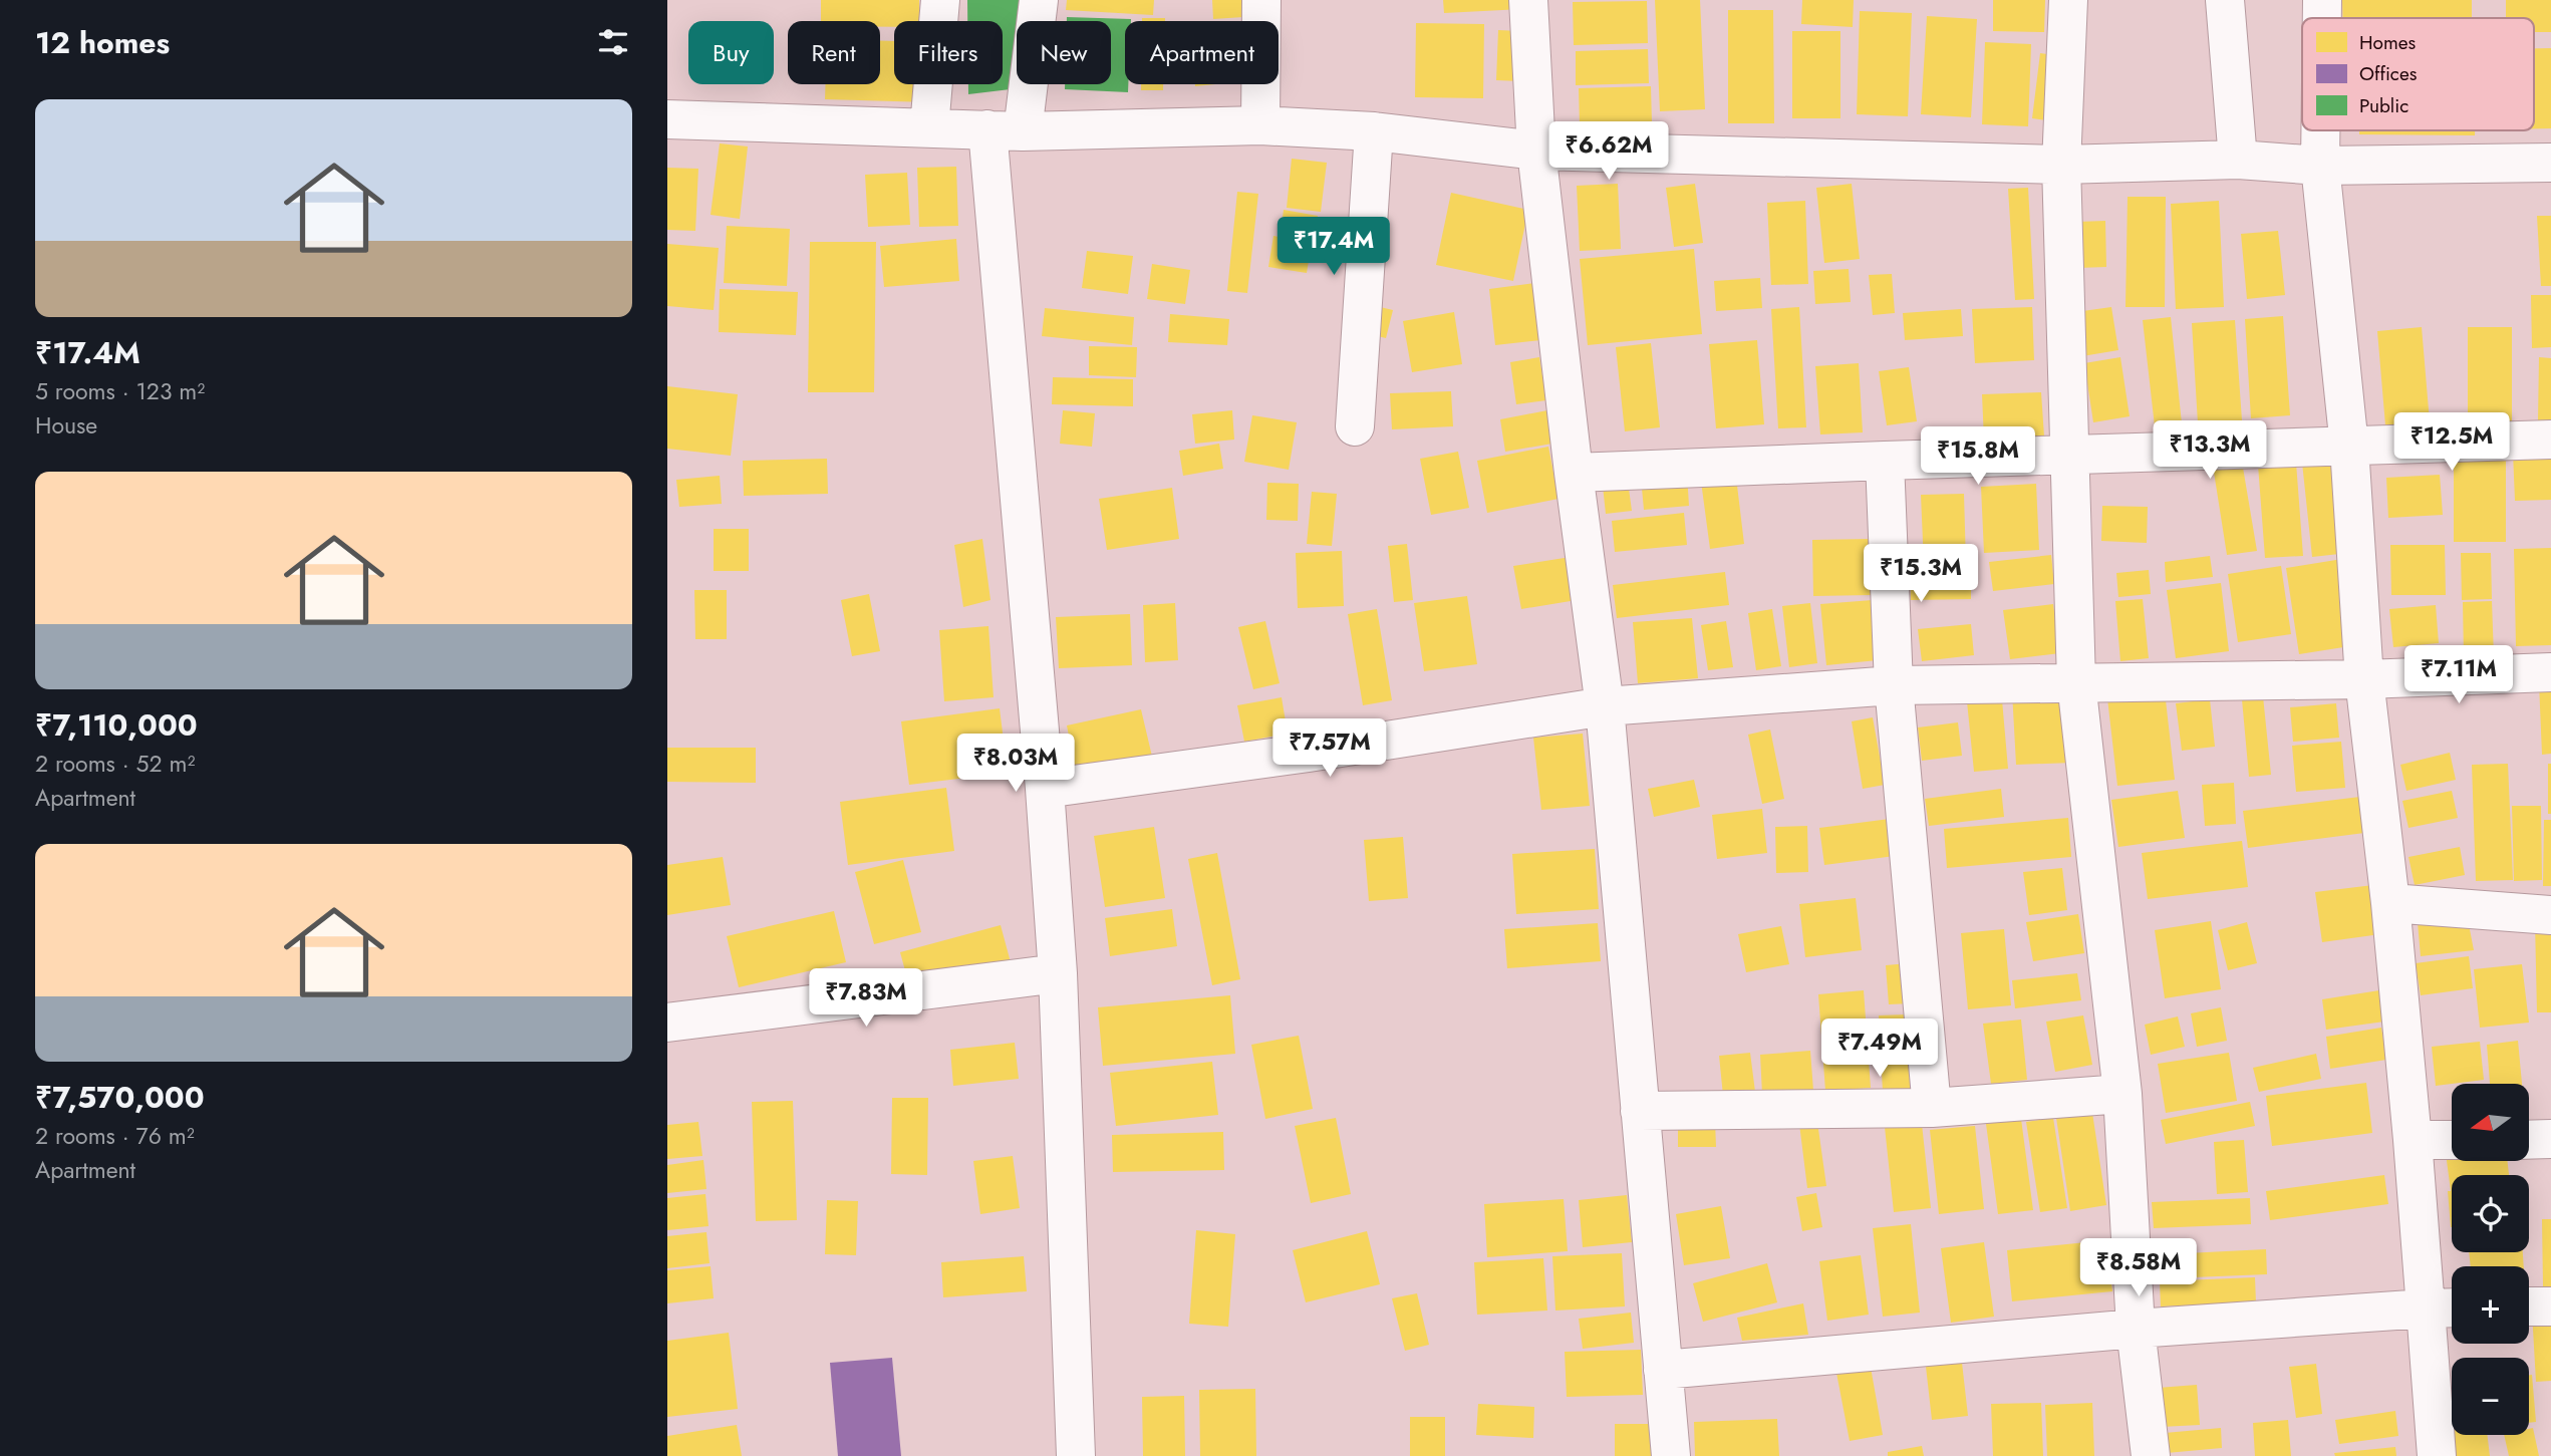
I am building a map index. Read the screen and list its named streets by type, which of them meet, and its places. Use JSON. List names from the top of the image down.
{
  "legend": ["Homes", "Offices", "Public"],
  "north": "left",
  "page": {
    "heading": "12 homes",
    "chip": [
      "Buy",
      "Rent",
      "Filters",
      "New",
      "Apartment"
    ],
    "list": [
      {
        "name": "₹17.4M",
        "note": "5 rooms · 123 m² · House"
      },
      {
        "name": "₹7,110,000",
        "note": "2 rooms · 52 m² · Apartment"
      },
      {
        "name": "₹7,570,000",
        "note": "2 rooms · 76 m² · Apartment"
      }
    ],
    "price": [
      "₹6.62M",
      "₹17.4M",
      "₹12.5M",
      "₹13.3M",
      "₹15.8M",
      "₹15.3M",
      "₹7.11M",
      "₹7.57M",
      "₹8.03M",
      "₹7.83M",
      "₹7.49M",
      "₹8.58M"
    ],
    "map_buttons": ["+", "−"]
  }
}
